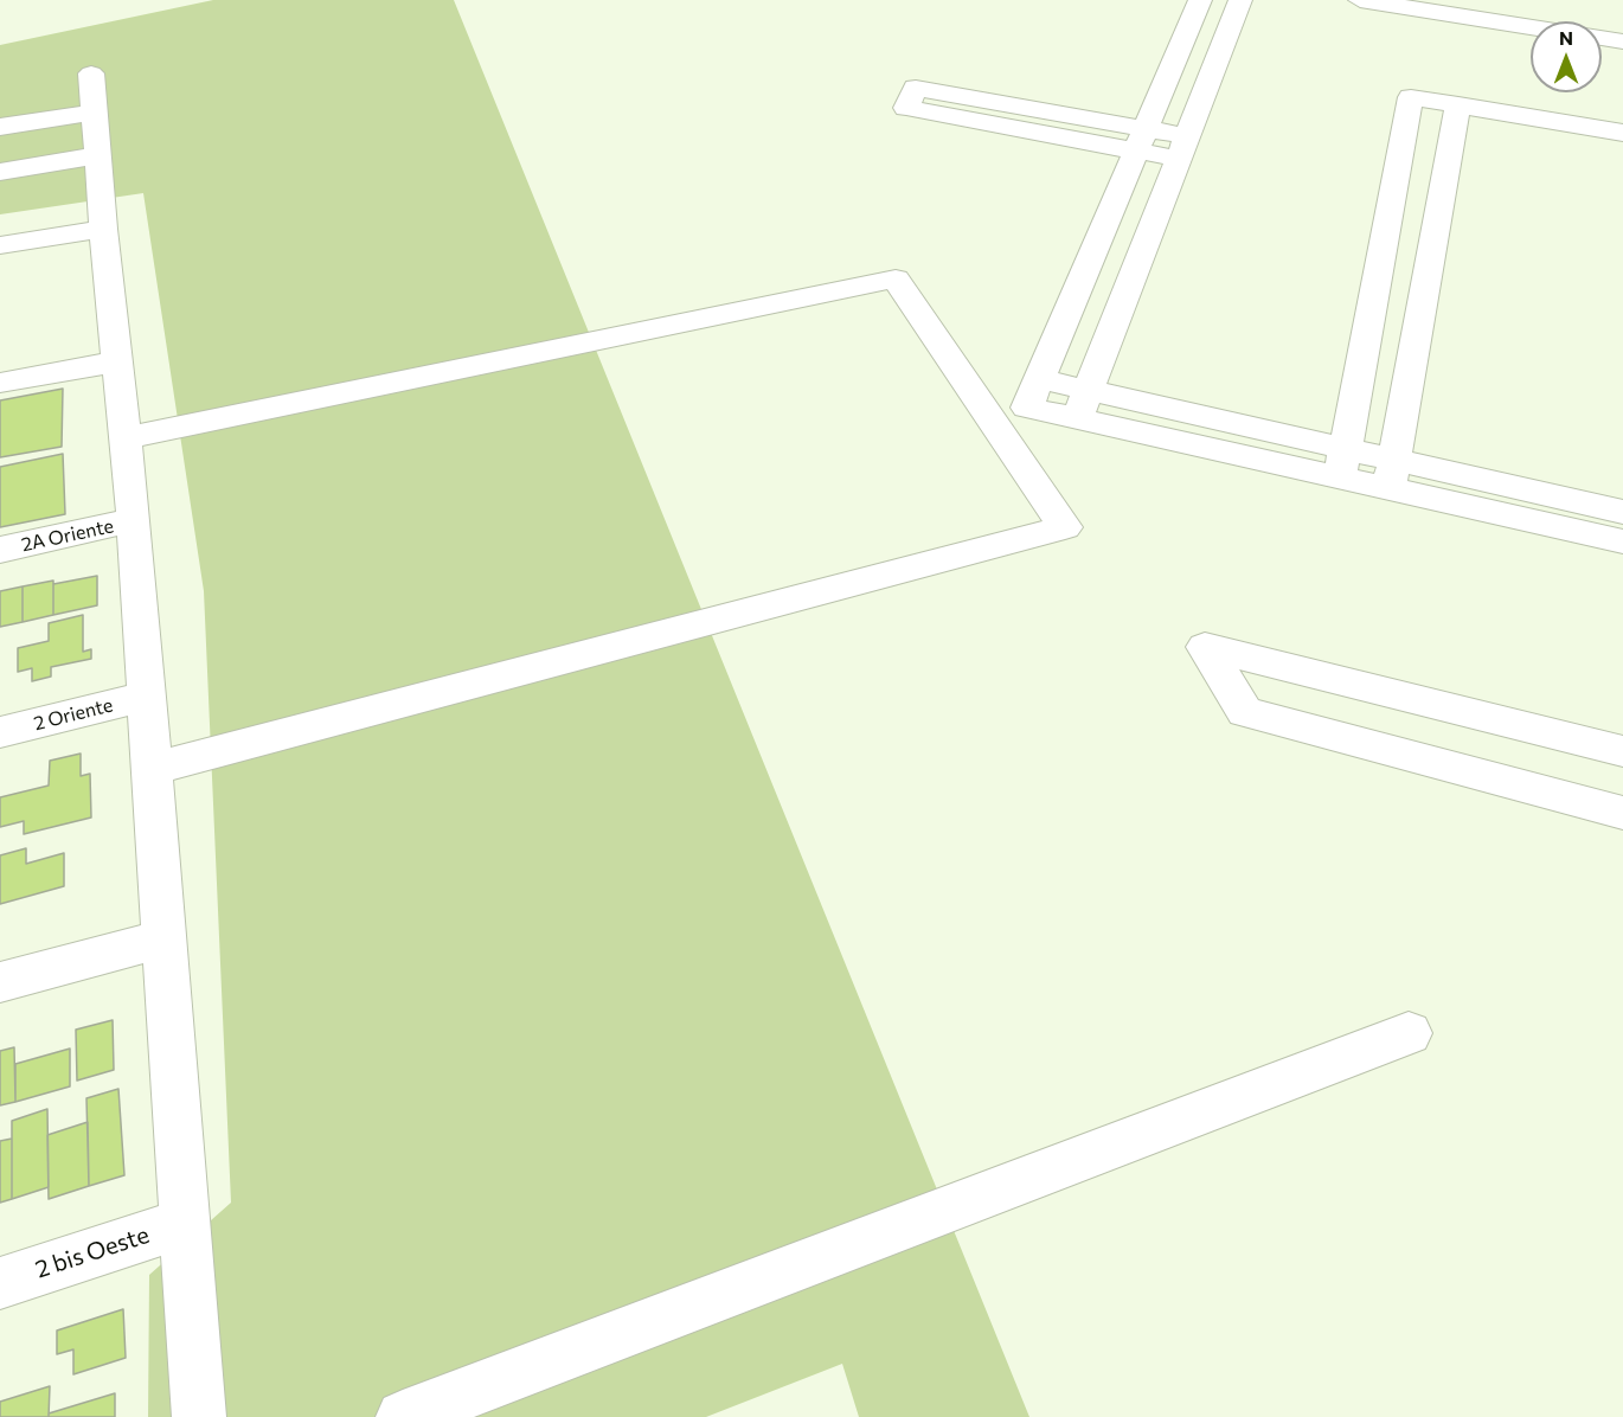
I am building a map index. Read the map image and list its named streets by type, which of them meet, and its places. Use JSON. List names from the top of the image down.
{
  "streets": {
    "street": ["2A Oriente", "2 Oriente", "2 bis Oeste"]
  },
  "north": "top"
}
